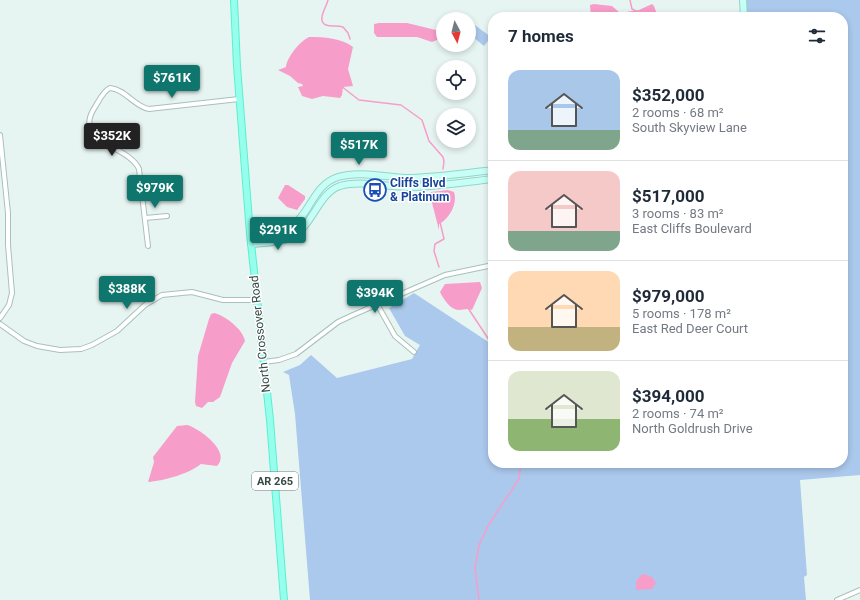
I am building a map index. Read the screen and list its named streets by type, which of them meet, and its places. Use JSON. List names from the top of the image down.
{
  "streets": {
    "main road": ["North Crossover Road", "AR 265"]
  },
  "places": {
    "bus stop": ["Cliffs Blvd & Platinum"]
  },
  "north": "bottom",
  "page": {
    "heading": "7 homes",
    "list": [
      {
        "name": "$352,000",
        "note": "2 rooms · 68 m² · South Skyview Lane"
      },
      {
        "name": "$517,000",
        "note": "3 rooms · 83 m² · East Cliffs Boulevard"
      },
      {
        "name": "$979,000",
        "note": "5 rooms · 178 m² · East Red Deer Court"
      },
      {
        "name": "$394,000",
        "note": "2 rooms · 74 m² · North Goldrush Drive"
      }
    ],
    "price": [
      "$761K",
      "$352K",
      "$517K",
      "$979K",
      "$291K",
      "$388K",
      "$394K"
    ]
  }
}
